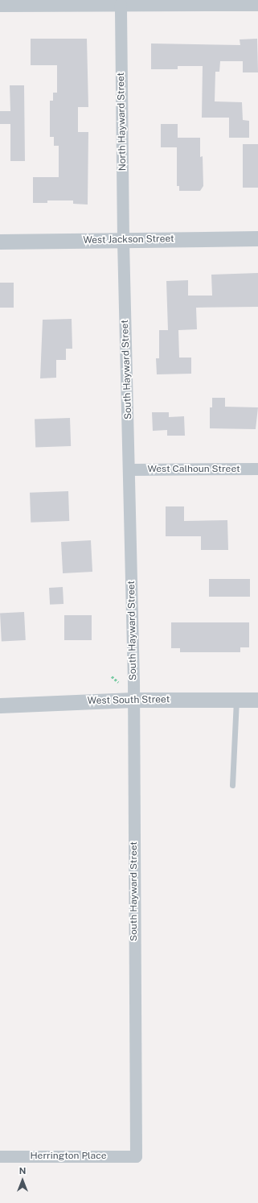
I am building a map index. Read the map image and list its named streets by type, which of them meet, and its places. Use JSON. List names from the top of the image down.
{
  "streets": {
    "street": [
      "North Hayward Street",
      "West Jackson Street",
      "South Hayward Street",
      "West Calhoun Street",
      "West South Street",
      "Herrington Place"
    ]
  },
  "crossings": [
    ["North Hayward Street", "West Jackson Street"],
    ["North Hayward Street", "South Hayward Street"],
    ["West Jackson Street", "South Hayward Street"],
    ["South Hayward Street", "West Calhoun Street"],
    ["South Hayward Street", "West South Street"],
    ["South Hayward Street", "Herrington Place"]
  ],
  "north": "top"
}
